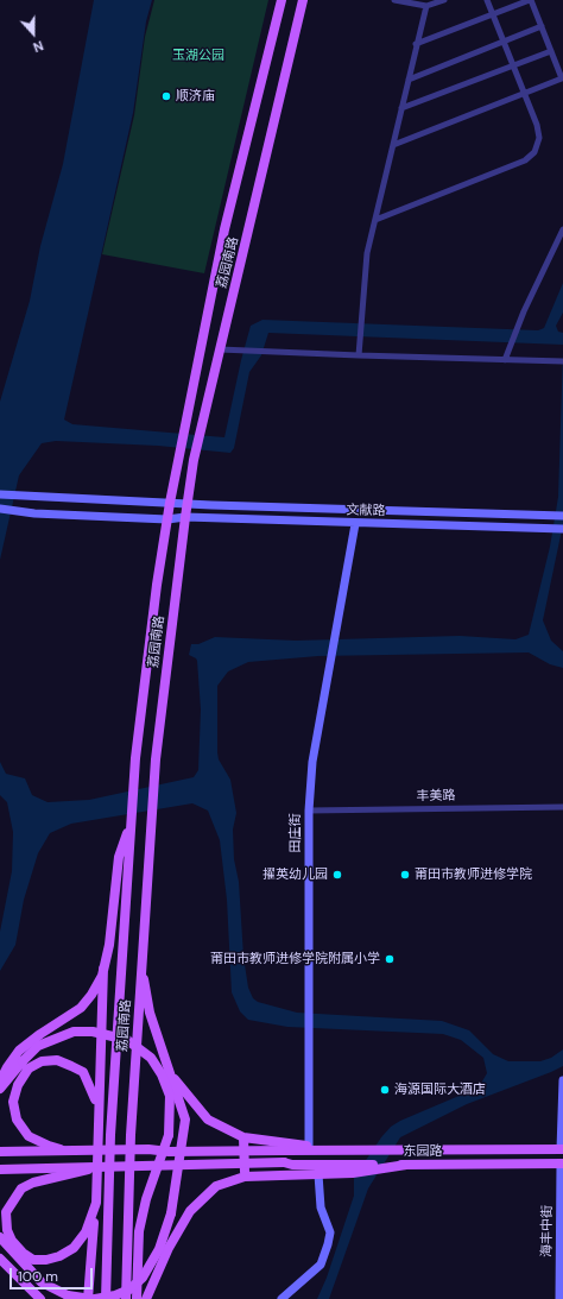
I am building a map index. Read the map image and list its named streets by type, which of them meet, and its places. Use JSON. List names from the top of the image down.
{
  "streets": {
    "main road": [
      "荔园南路",
      "文献路",
      "田庄街",
      "东园路",
      "海丰中街"
    ],
    "street": ["丰美路"]
  },
  "crossings": [
    ["荔园南路", "文献路"],
    ["文献路", "田庄街"],
    ["丰美路", "田庄街"],
    ["东园路", "海丰中街"]
  ],
  "parks": ["玉湖公园"],
  "places": [
    "顺济庙",
    "擢英幼儿园",
    "莆田市教师进修学院",
    "莆田市教师进修学院附属小学",
    "海源国际大酒店"
  ],
  "scale_bar": "100 m",
  "north": "bottom"
}
